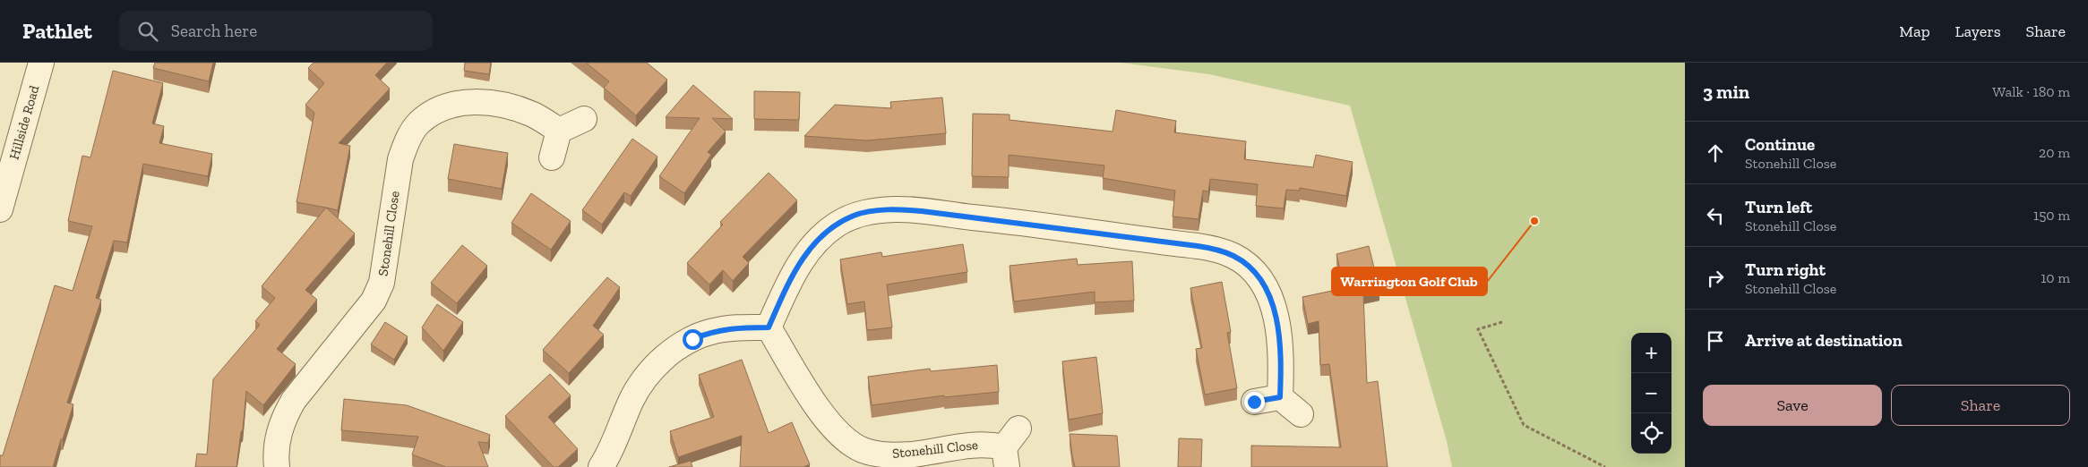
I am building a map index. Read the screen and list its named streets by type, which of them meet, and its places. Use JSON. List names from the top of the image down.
{
  "streets": {
    "street": ["Hillside Road", "Stonehill Close"]
  },
  "places": ["Warrington Golf Club"],
  "page": {
    "header": "Pathlet",
    "search": "Search here",
    "nav": ["Map", "Layers", "Share"],
    "heading": ["3 min", "Walk · 180 m"],
    "list": [
      ["Continue", "Stonehill Close", "20 m"],
      ["Turn left", "Stonehill Close", "150 m"],
      ["Turn right", "Stonehill Close", "10 m"],
      "Arrive at destination"
    ],
    "map_buttons": ["+", "−"],
    "buttons": ["Save", "Share"]
  }
}
